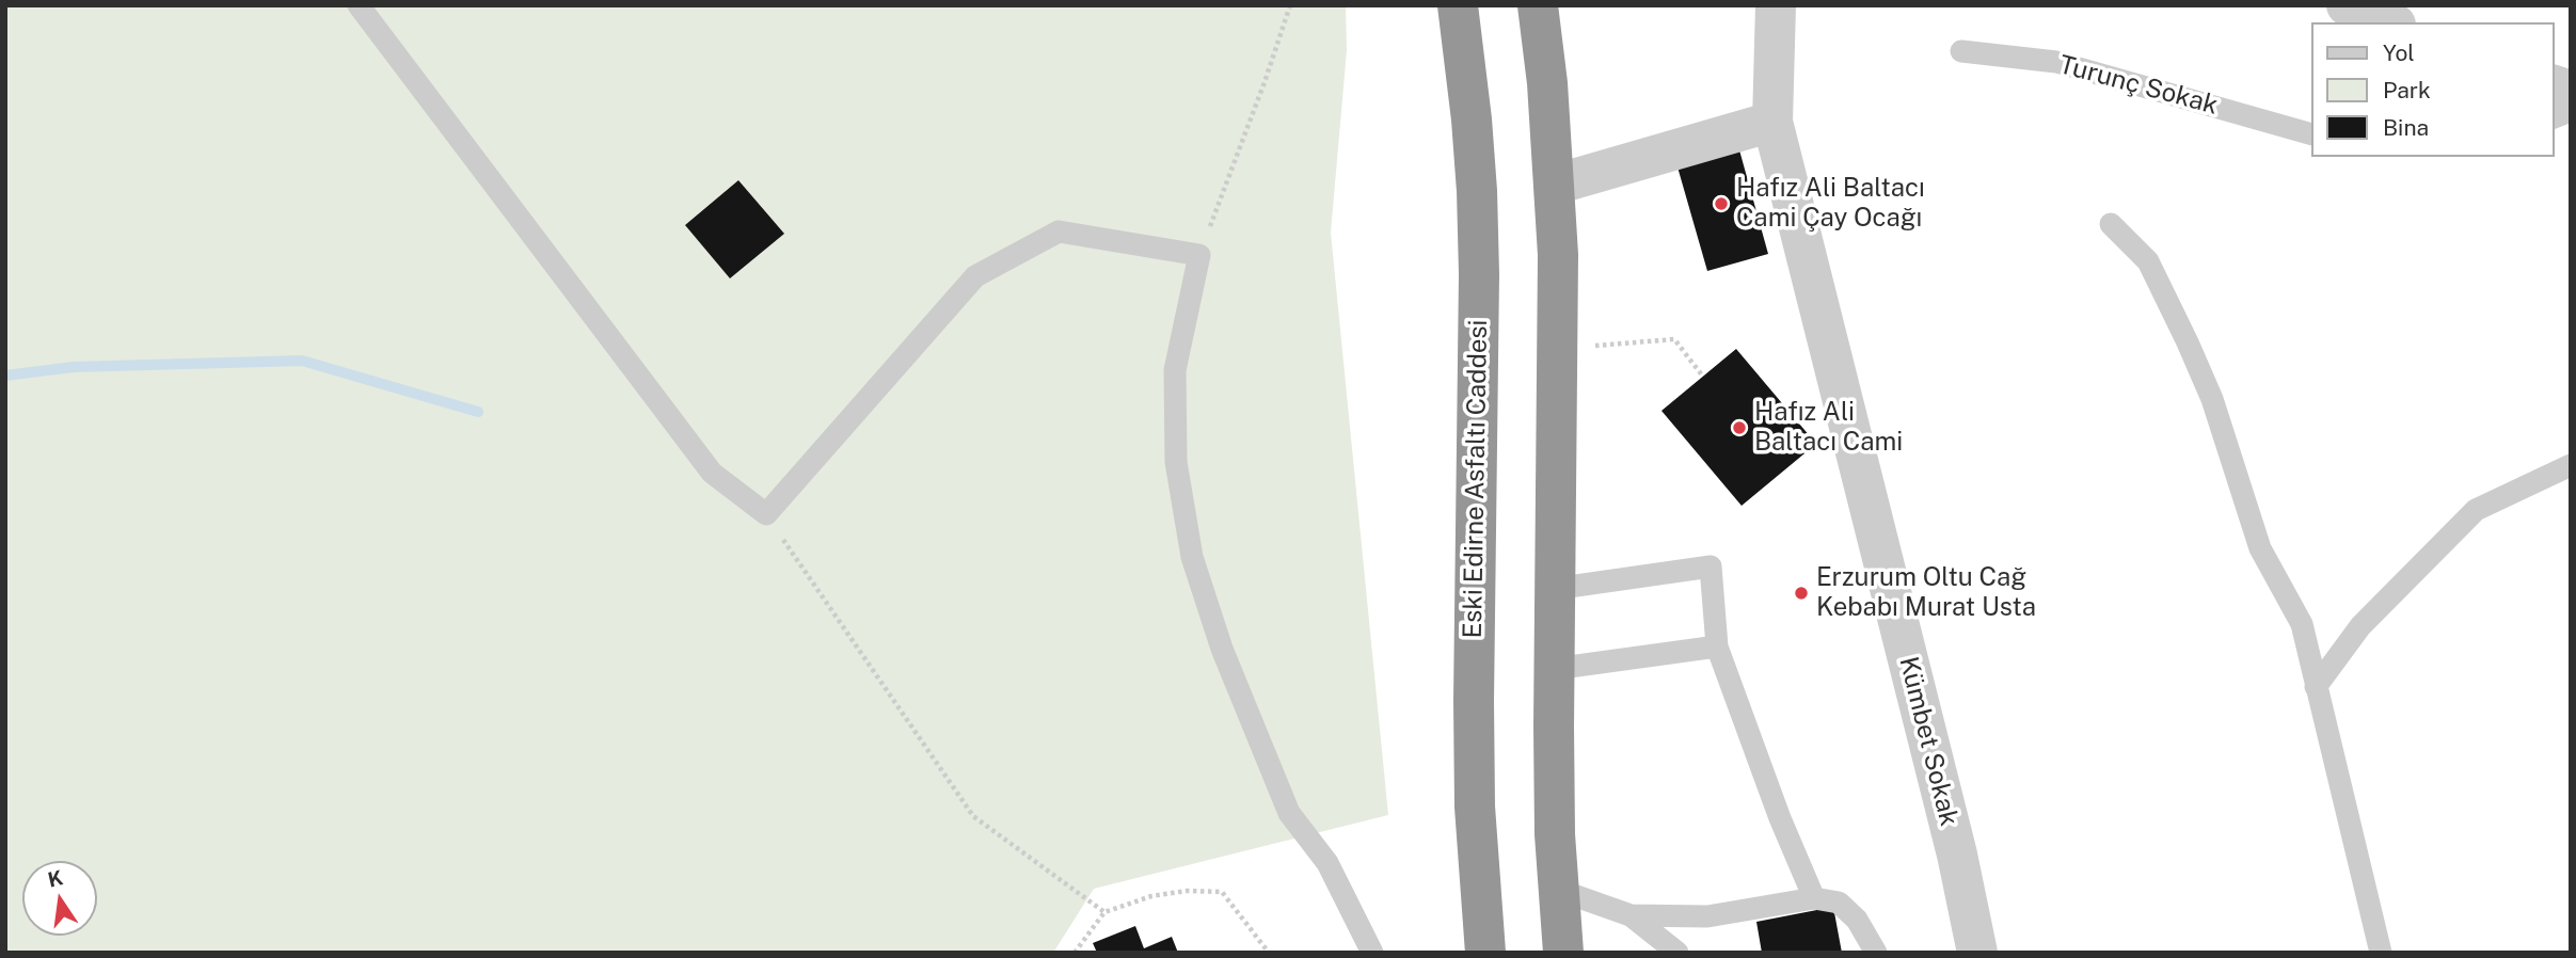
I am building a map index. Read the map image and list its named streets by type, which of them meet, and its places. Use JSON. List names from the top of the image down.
{
  "streets": {
    "highway": ["Eski Edirne Asfaltı Caddesi"],
    "street": ["Kümbet Sokak"],
    "lane": ["Turunç Sokak"]
  },
  "places": ["Hafız Ali Baltacı Cami Çay Ocağı", "Hafız Ali Baltacı Cami", "Erzurum Oltu Cağ Kebabı Murat Usta"],
  "legend": ["Yol", "Park", "Bina"],
  "north": "top"
}
